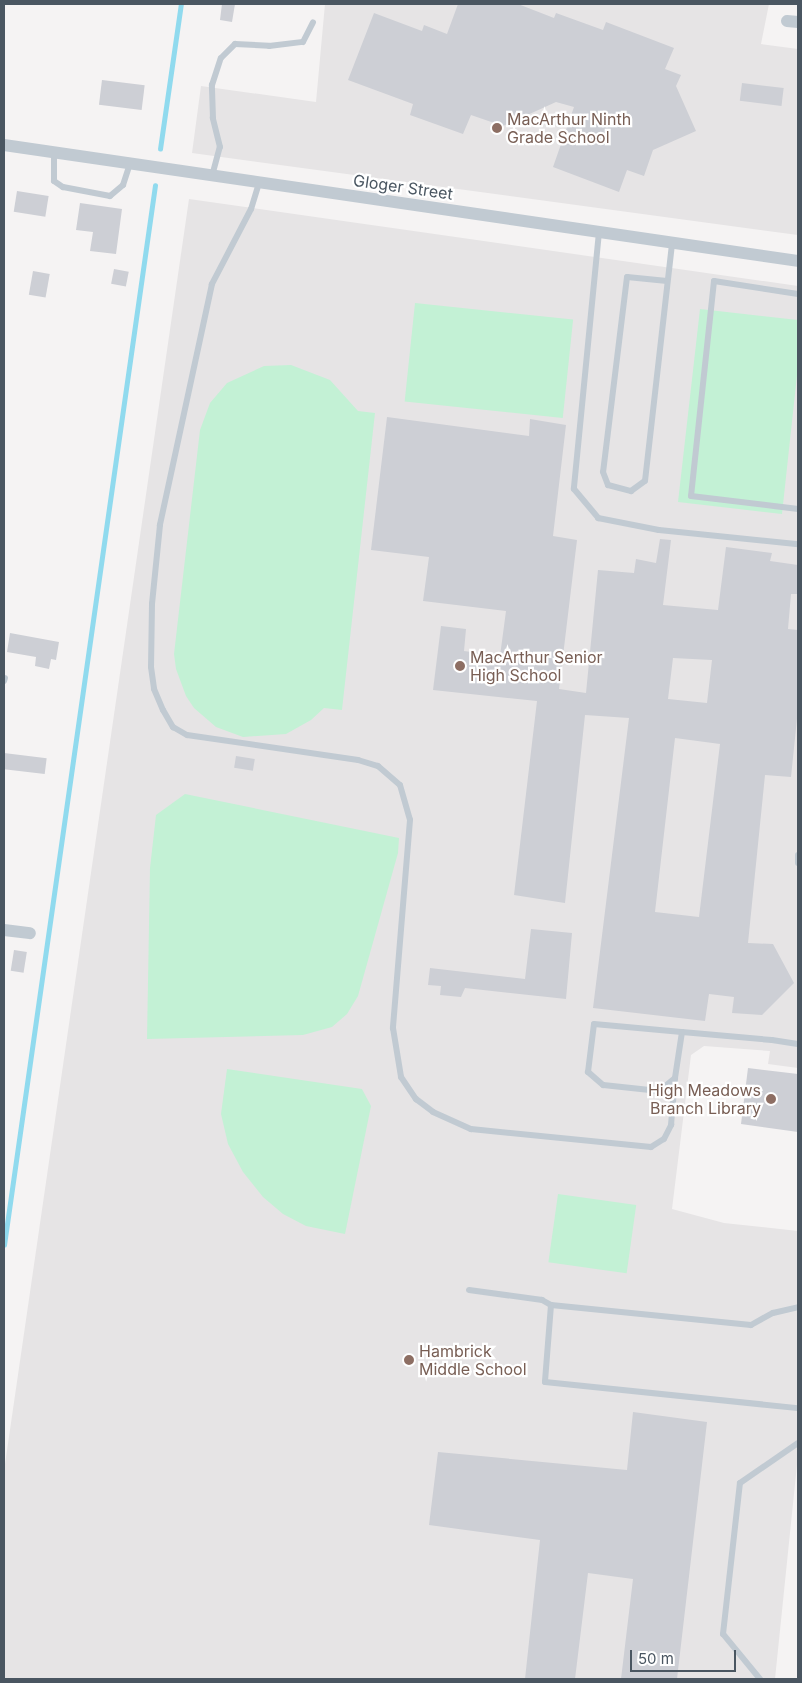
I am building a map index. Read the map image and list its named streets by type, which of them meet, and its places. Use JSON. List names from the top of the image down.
{
  "streets": {
    "street": ["Gloger Street"]
  },
  "places": [
    "MacArthur Ninth Grade School",
    "MacArthur Senior High School",
    "High Meadows Branch Library",
    "Hambrick Middle School"
  ],
  "scale_bar": "50 m"
}
